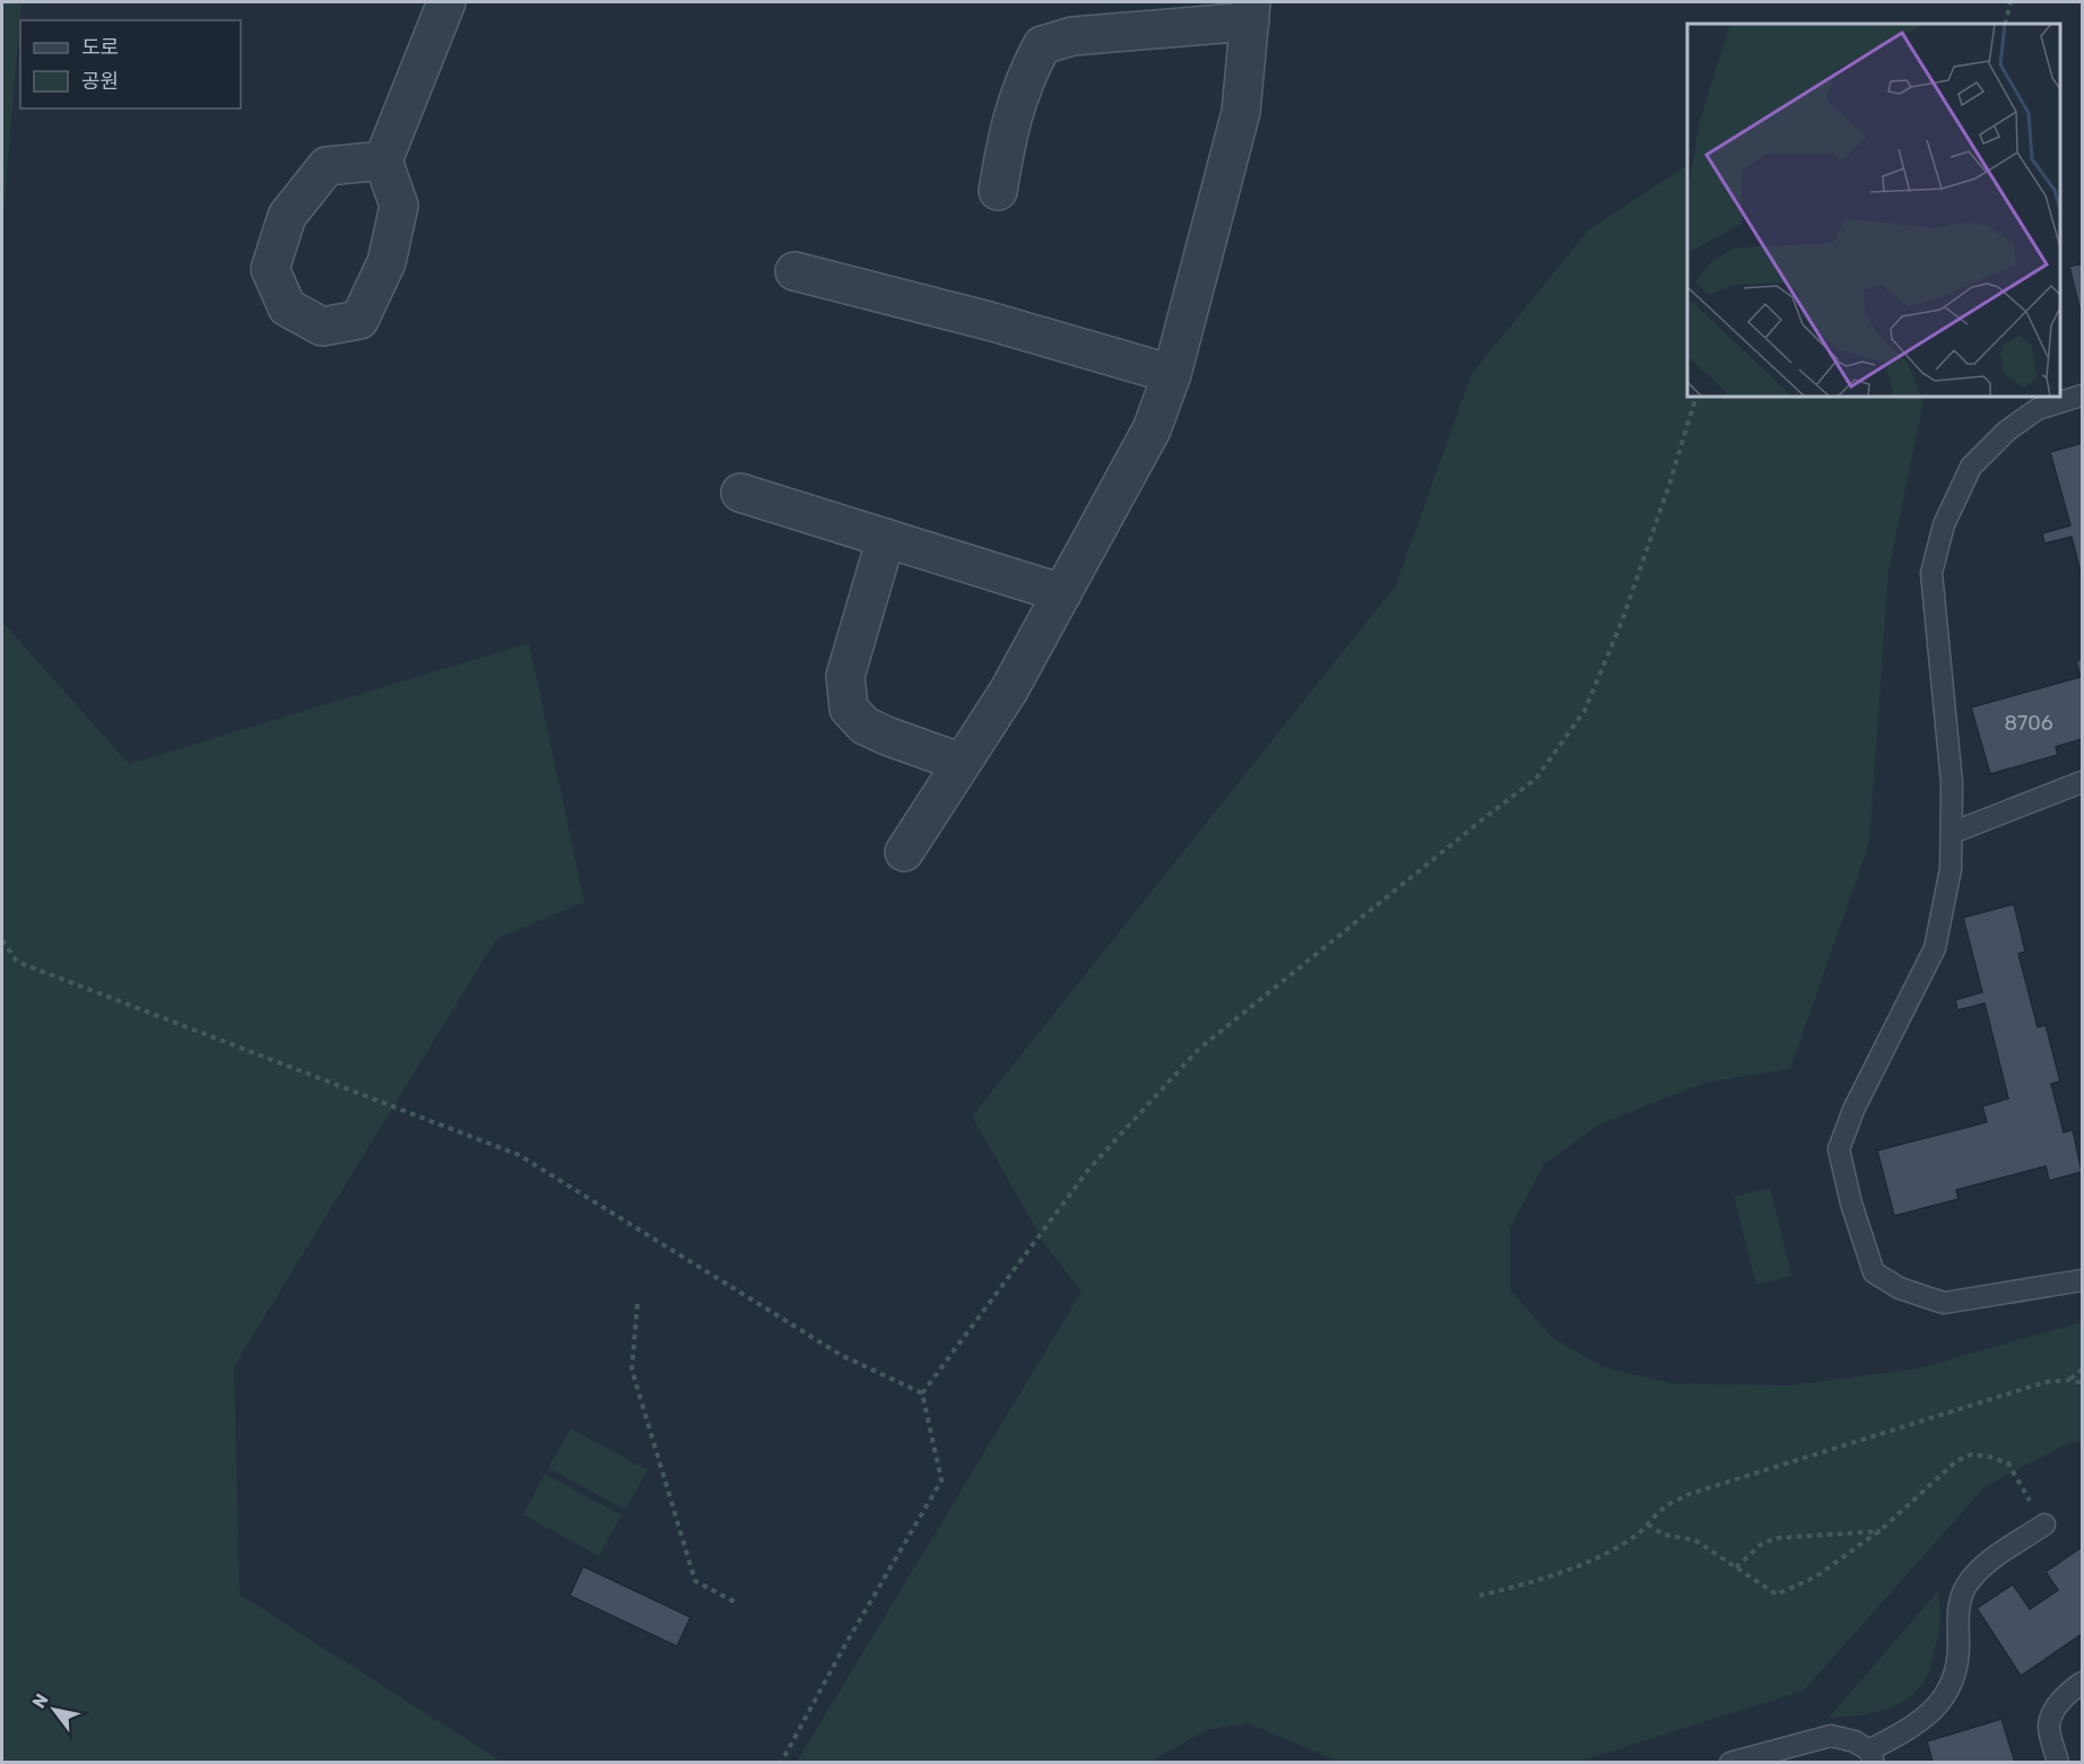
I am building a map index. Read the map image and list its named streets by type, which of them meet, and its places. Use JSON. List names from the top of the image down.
{
  "house_numbers": ["8706"],
  "legend": ["도로", "공원"],
  "north": "top left"
}
